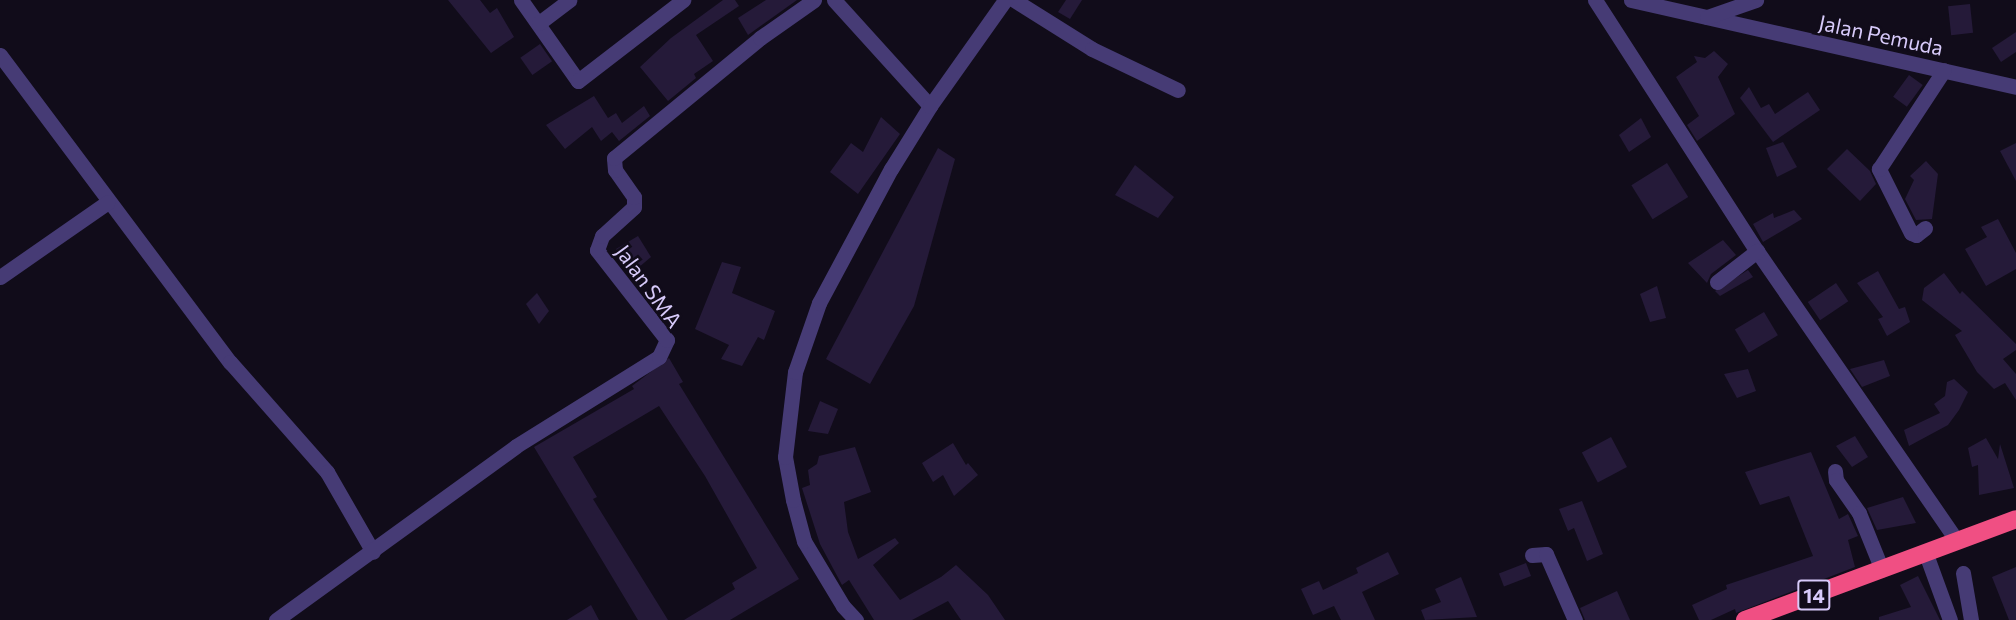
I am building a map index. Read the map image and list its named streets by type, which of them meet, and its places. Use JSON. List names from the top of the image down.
{
  "streets": {
    "highway": ["14"],
    "street": ["Jalan Pemuda", "Jalan SMA"]
  }
}
